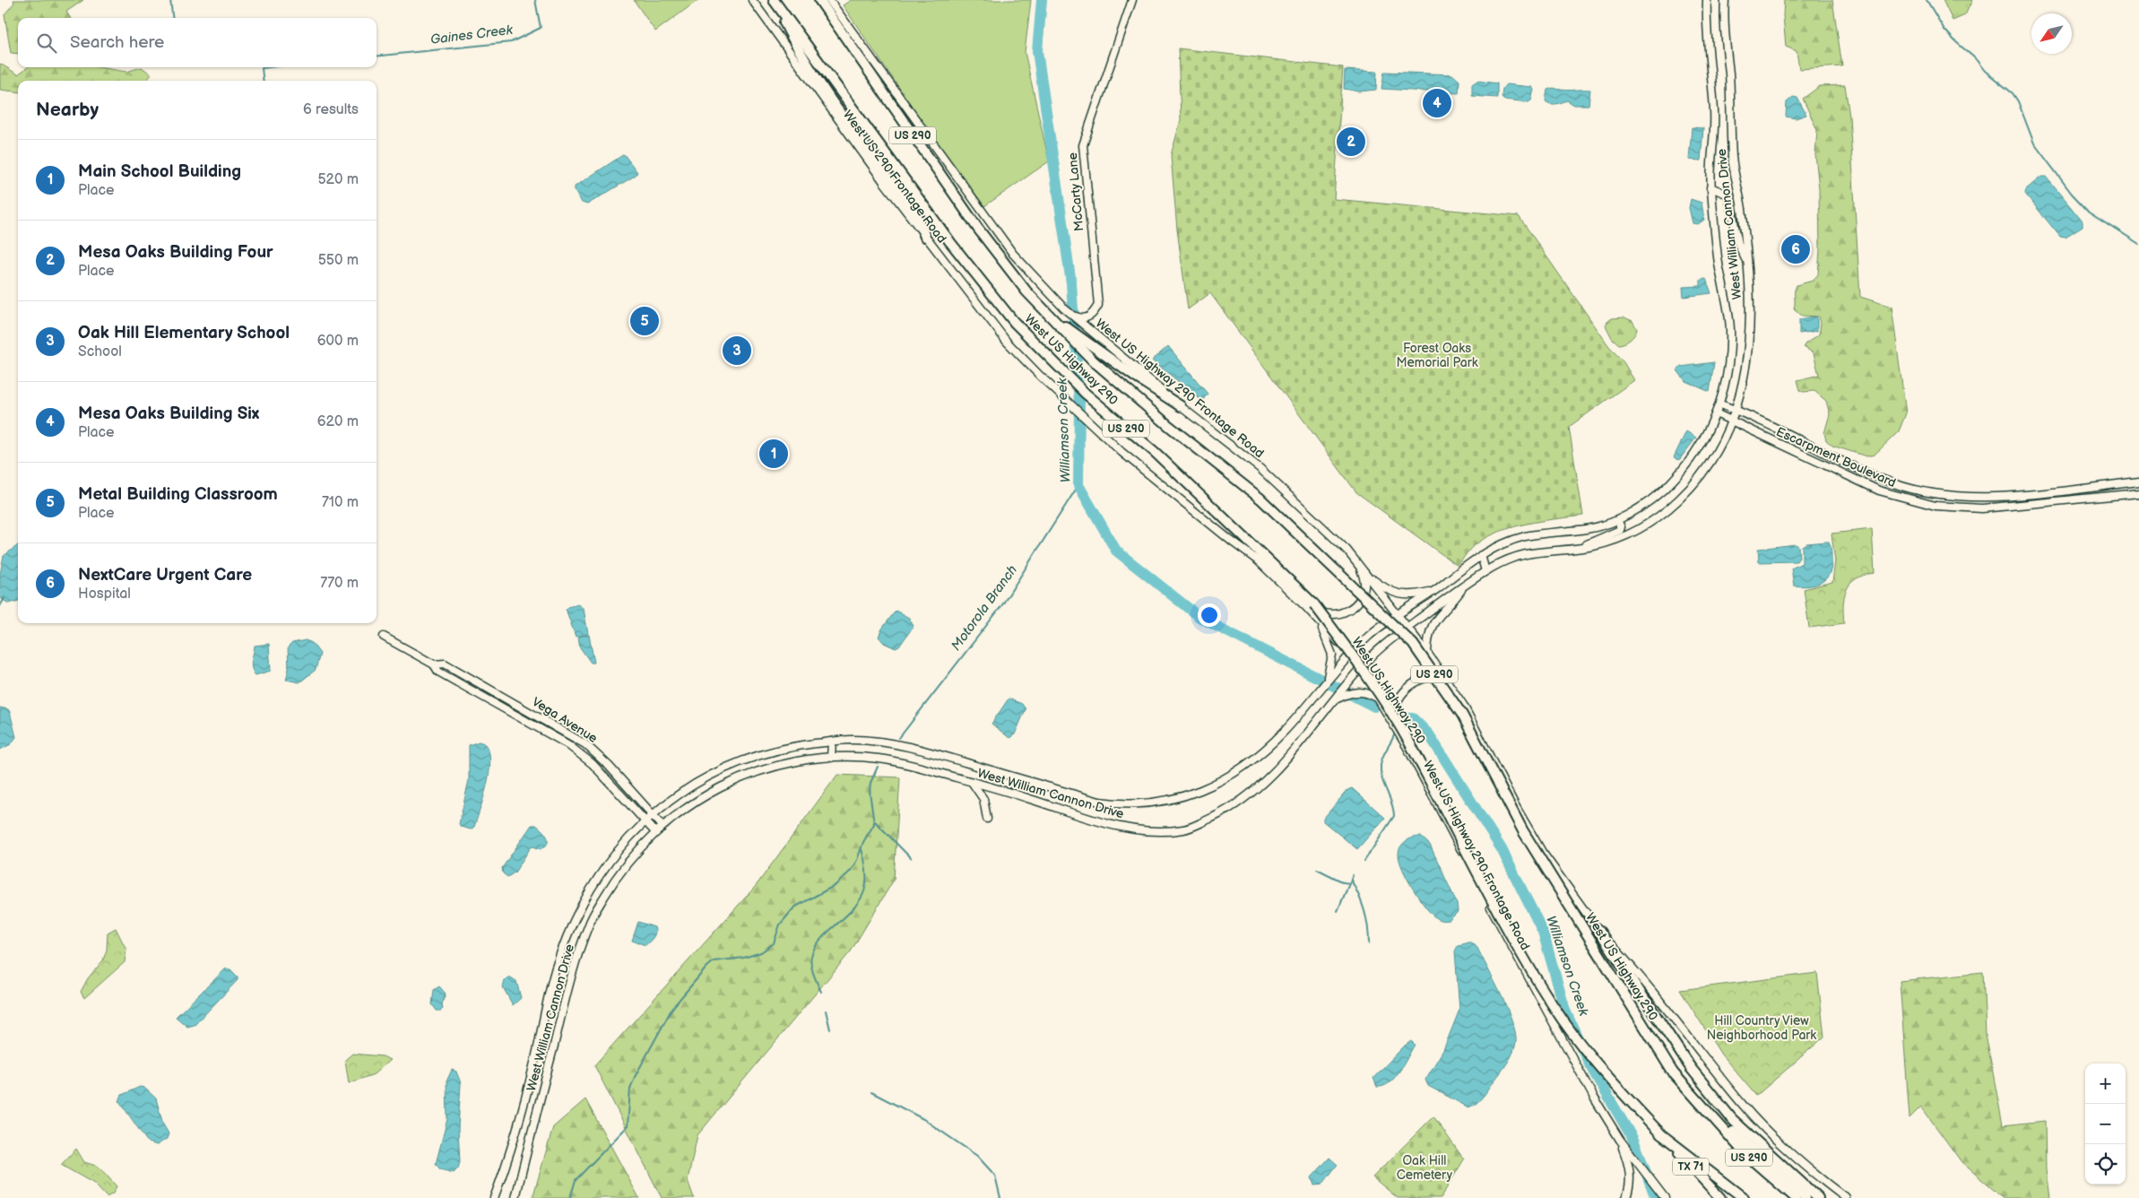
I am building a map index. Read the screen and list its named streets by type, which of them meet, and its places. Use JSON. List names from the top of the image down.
{
  "streets": {
    "highway": ["US 290", "West US Highway 290", "TX 71"],
    "main road": [
      "West US 290 Frontage Road",
      "McCarty Lane",
      "West William Cannon Drive",
      "West US Highway 290 Frontage Road",
      "Escarpment Boulevard",
      "Vega Avenue"
    ]
  },
  "crossings": [
    ["West US 290 Frontage Road", "West US Highway 290 Frontage Road"],
    ["McCarty Lane", "West US Highway 290 Frontage Road"],
    ["West William Cannon Drive", "West US Highway 290 Frontage Road"],
    ["West William Cannon Drive", "Escarpment Boulevard"],
    ["West William Cannon Drive", "Vega Avenue"],
    ["West US Highway 290", "West US Highway 290 Frontage Road"],
    ["West US Highway 290", "TX 71"]
  ],
  "water": ["Gaines Creek", "Williamson Creek", "Motorola Branch"],
  "parks": ["Forest Oaks Memorial Park", "Hill Country View Neighborhood Park", "Oak Hill Cemetery"],
  "north": "bottom left",
  "page": {
    "search": "Search here",
    "heading": ["Nearby", "6 results"],
    "pins": [
      "4",
      "2",
      "6",
      "5",
      "3",
      "1"
    ],
    "list": [
      {
        "mark": "1",
        "name": "Main School Building",
        "note": "Place",
        "value": "520 m"
      },
      {
        "mark": "2",
        "name": "Mesa Oaks Building Four",
        "note": "Place",
        "value": "550 m"
      },
      {
        "mark": "3",
        "name": "Oak Hill Elementary School",
        "note": "School",
        "value": "600 m"
      },
      {
        "mark": "4",
        "name": "Mesa Oaks Building Six",
        "note": "Place",
        "value": "620 m"
      },
      {
        "mark": "5",
        "name": "Metal Building Classroom",
        "note": "Place",
        "value": "710 m"
      },
      {
        "mark": "6",
        "name": "NextCare Urgent Care",
        "note": "Hospital",
        "value": "770 m"
      }
    ],
    "map_buttons": ["+", "−"]
  }
}
